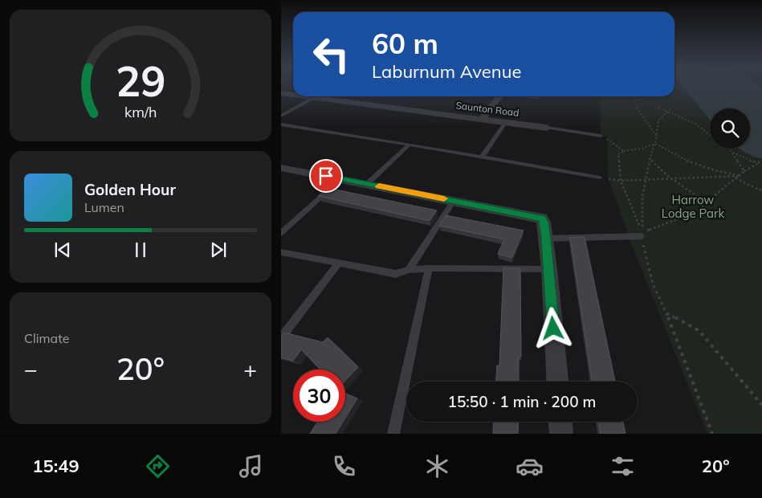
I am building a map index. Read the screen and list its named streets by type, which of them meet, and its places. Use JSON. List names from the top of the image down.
{
  "streets": {
    "street": ["Saunton Road"]
  },
  "parks": ["Harrow Lodge Park"],
  "page": {
    "turn": ["60 m", "Laburnum Avenue"],
    "song": ["Golden Hour", "Lumen"],
    "tile": "Climate",
    "heat": ["−", "20°", "+"],
    "limit": "30",
    "trip": "15:50 · 1 min · 200 m",
    "tabs": ["15:49", "20°"],
    "gauge": ["29", "km/h"]
  }
}
